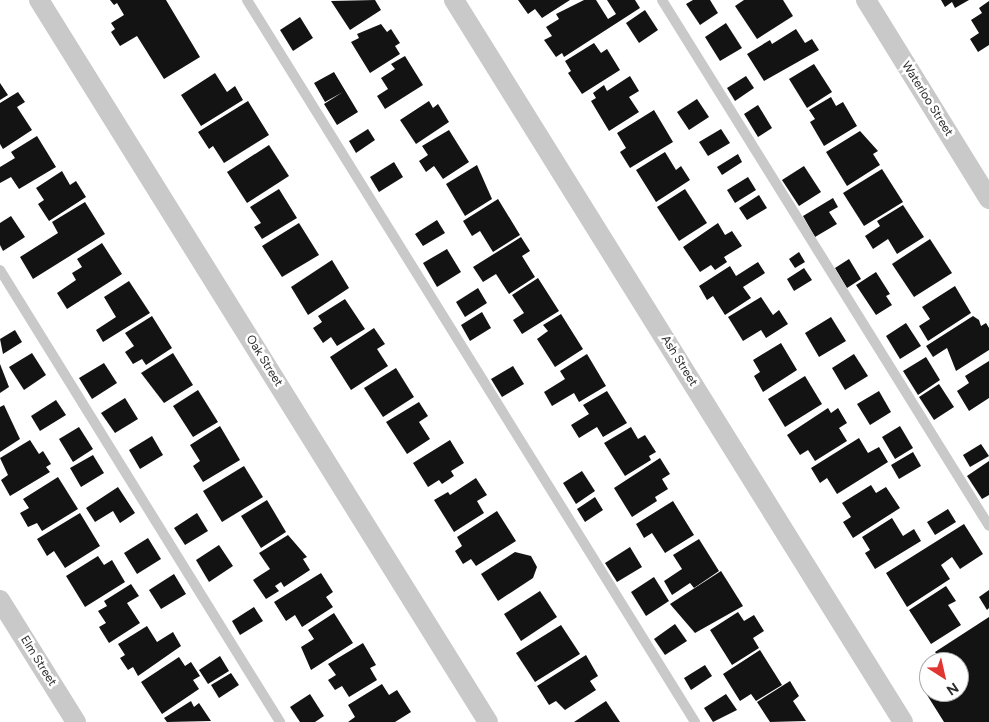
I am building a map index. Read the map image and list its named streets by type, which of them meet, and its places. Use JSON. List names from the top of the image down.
{
  "streets": {
    "street": [
      "Waterloo Street",
      "Oak Street",
      "Ash Street",
      "Elm Street"
    ]
  },
  "north": "bottom right"
}
